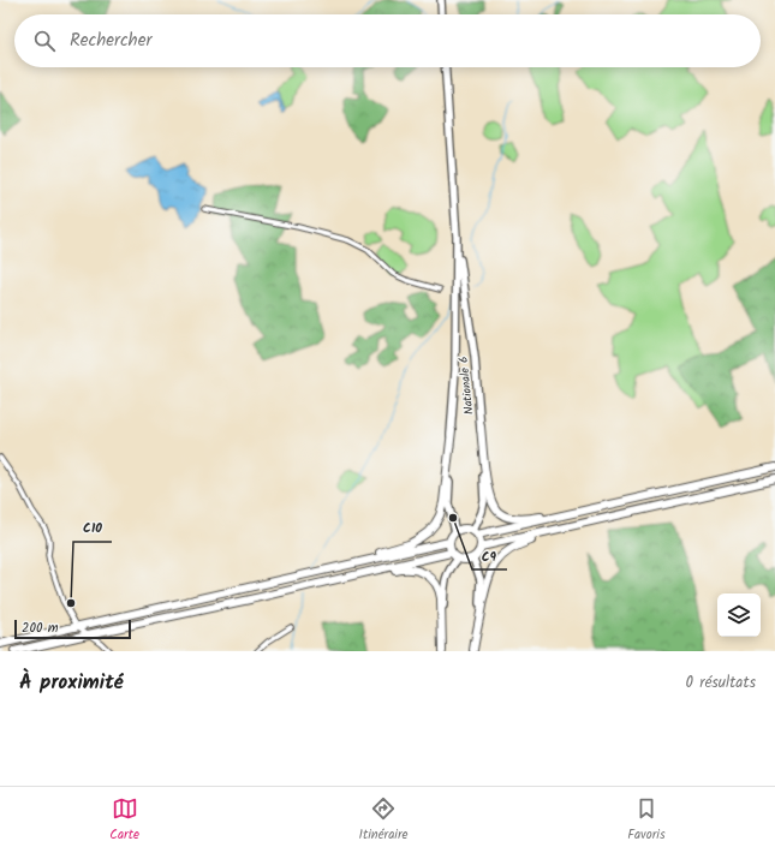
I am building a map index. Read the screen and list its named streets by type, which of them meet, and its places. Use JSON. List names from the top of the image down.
{
  "streets": {
    "main road": ["Nationale 6"]
  },
  "places": ["C9", "C10"],
  "scale_bar": "200 m",
  "page": {
    "search": "Rechercher",
    "scale": "200 m",
    "heading": ["À proximité", "0 résultats"],
    "nav": ["Carte", "Itinéraire", "Favoris"]
  }
}
